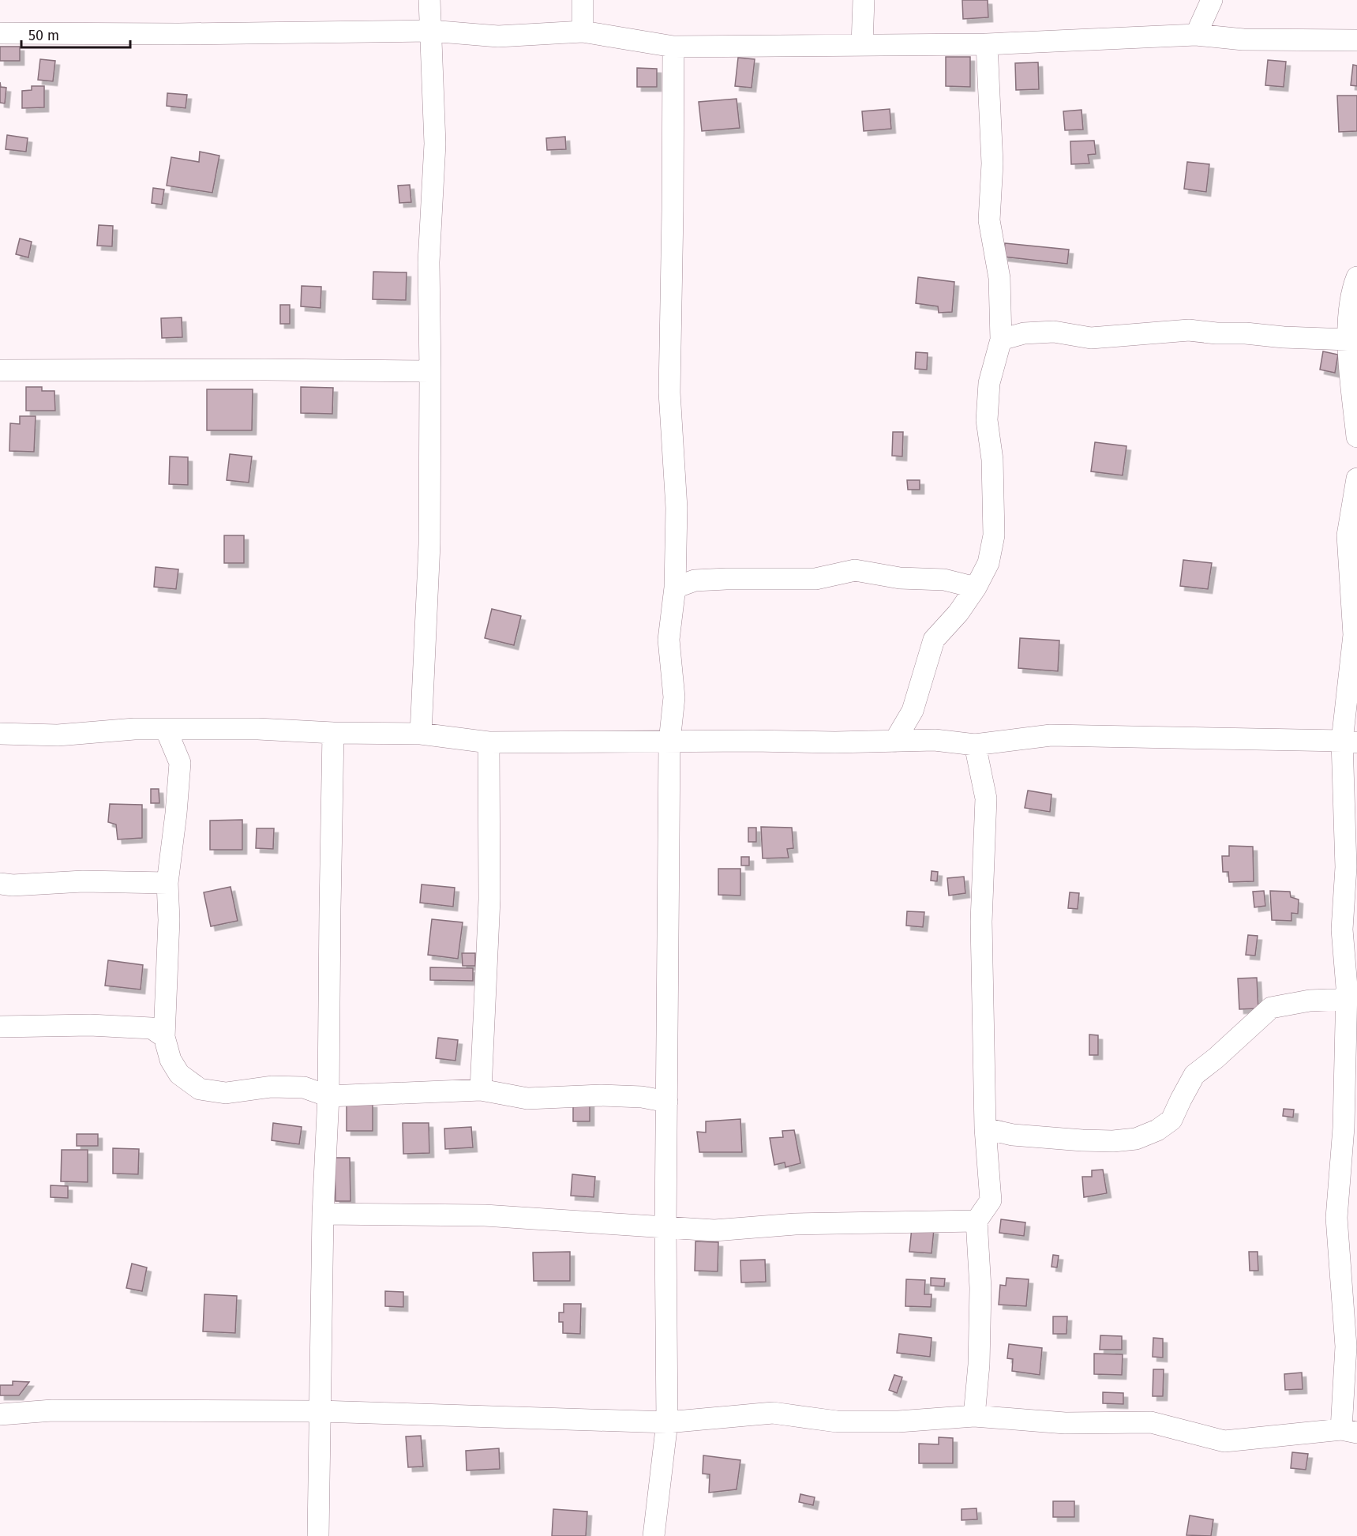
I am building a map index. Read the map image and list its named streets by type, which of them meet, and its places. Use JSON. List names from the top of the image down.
{
  "scale_bar": "50 m"
}
